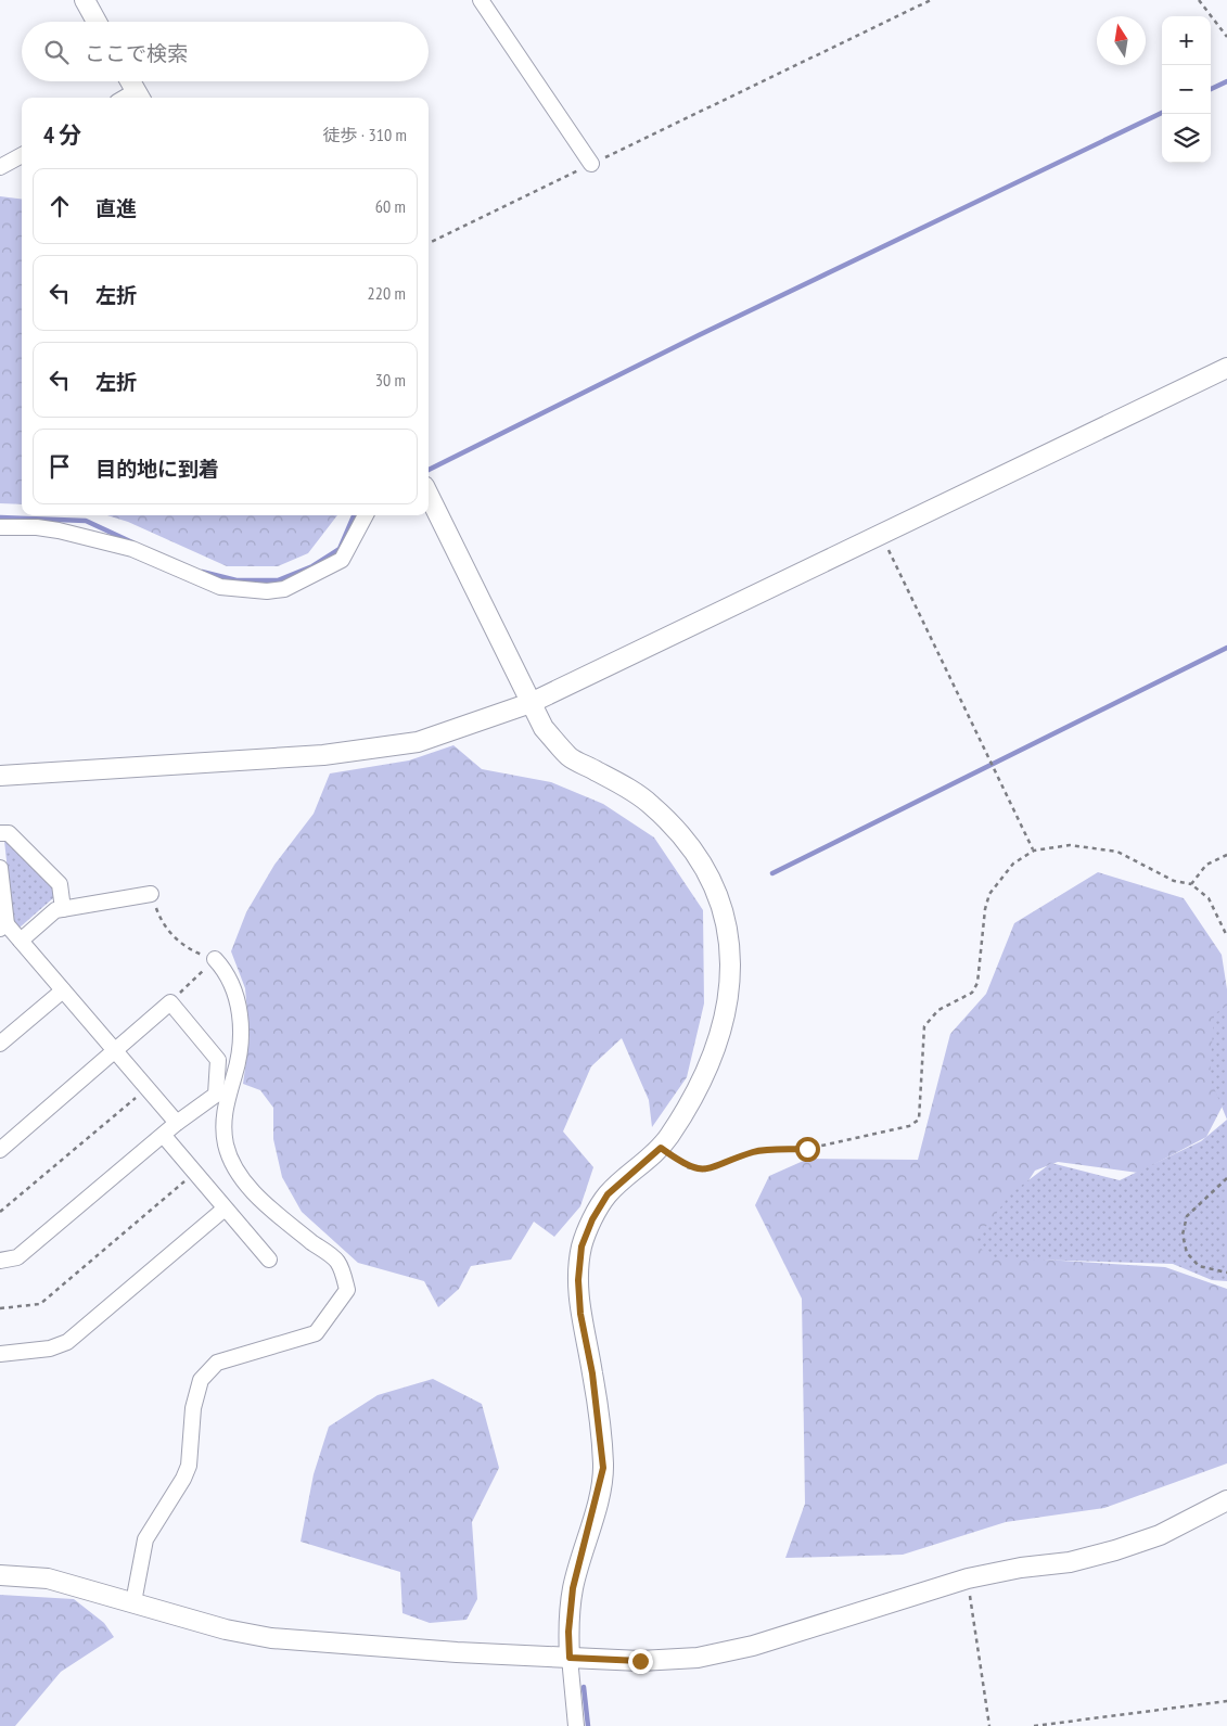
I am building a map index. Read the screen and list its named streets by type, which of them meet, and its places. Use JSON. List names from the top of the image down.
{
  "north": "top",
  "page": {
    "map_buttons": ["+", "−"],
    "search": "ここで検索",
    "heading": ["4 分", "徒歩 · 310 m"],
    "list": [
      ["直進", "60 m"],
      ["左折", "220 m"],
      ["左折", "30 m"],
      "目的地に到着"
    ]
  }
}
